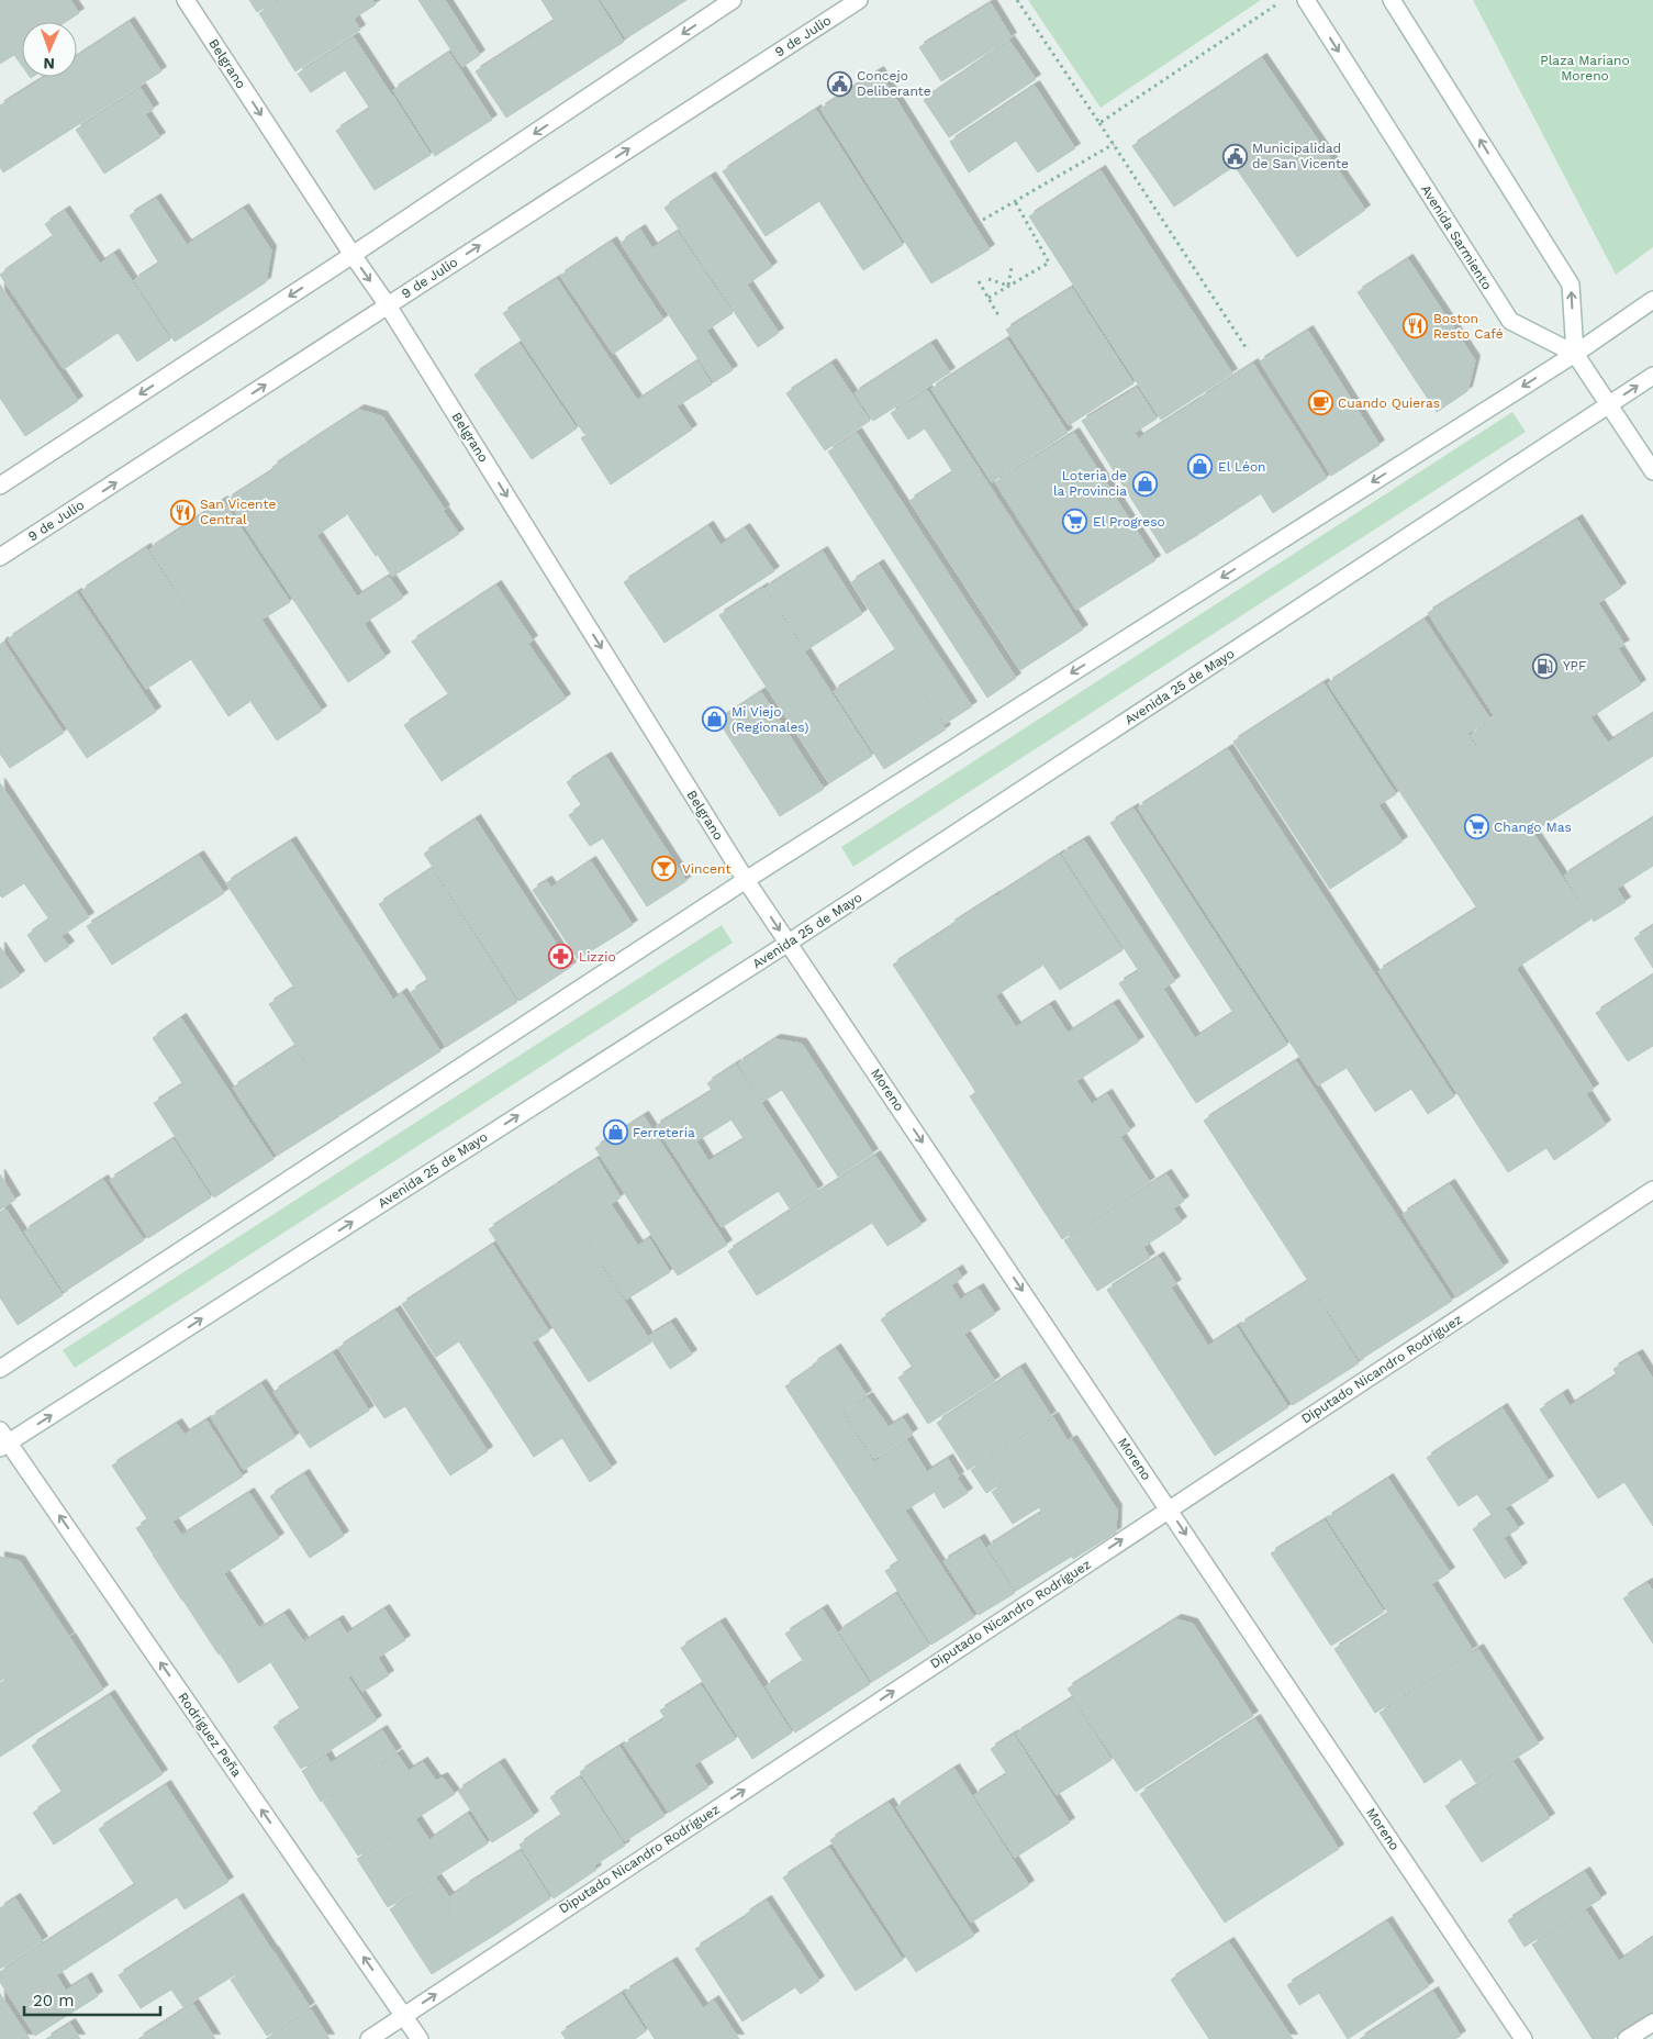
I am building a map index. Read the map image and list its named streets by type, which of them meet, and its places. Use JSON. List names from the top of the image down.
{
  "streets": {
    "street": [
      "9 de Julio",
      "Belgrano",
      "Avenida Sarmiento",
      "Avenida 25 de Mayo",
      "Moreno",
      "Diputado Nicandro Rodríguez",
      "Rodríguez Peña"
    ]
  },
  "crossings": [
    ["9 de Julio", "Belgrano"],
    ["Belgrano", "Moreno"],
    ["Avenida 25 de Mayo", "Moreno"],
    ["Avenida 25 de Mayo", "Rodríguez Peña"],
    ["Moreno", "Diputado Nicandro Rodríguez"],
    ["Diputado Nicandro Rodríguez", "Rodríguez Peña"]
  ],
  "one_way": [
    "Belgrano",
    "Moreno",
    "Diputado Nicandro Rodríguez",
    "Rodríguez Peña"
  ],
  "parks": ["Plaza Mariano Moreno"],
  "places": {
    "public building": ["Concejo Deliberante", "Municipalidad de San Vicente"],
    "restaurant": ["Boston Resto Café", "San Vicente Central"],
    "cafe": ["Cuando Quieras"],
    "shop": [
      "El Léon",
      "Loteria de la Provincia",
      "Mi Viejo (Regionales)",
      "Ferretería"
    ],
    "supermarket": ["El Progreso", "Chango Mas"],
    "fuel station": ["YPF"],
    "bar": ["Vincent"],
    "pharmacy": ["Lizzio"]
  },
  "scale_bar": "20 m",
  "north": "bottom"
}
